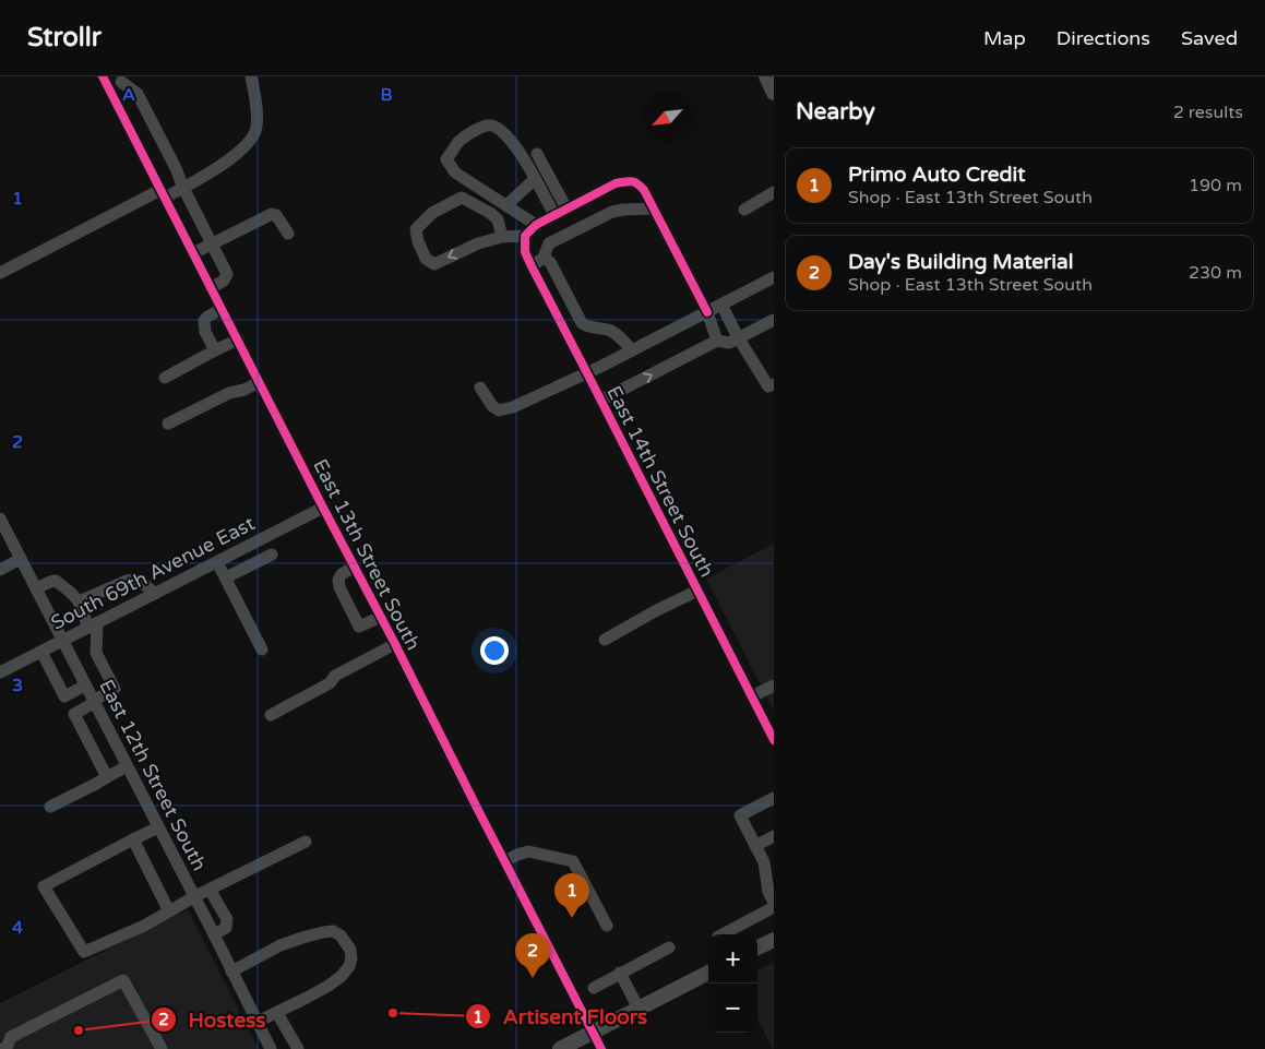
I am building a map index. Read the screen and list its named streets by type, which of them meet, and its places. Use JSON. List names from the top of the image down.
{
  "streets": {
    "street": [
      "East 14th Street South",
      "East 13th Street South",
      "South 69th Avenue East",
      "East 12th Street South"
    ]
  },
  "crossings": [
    ["East 13th Street South", "South 69th Avenue East"],
    ["South 69th Avenue East", "East 12th Street South"]
  ],
  "places": ["Artisent Floors", "Hostess"],
  "north": "bottom left",
  "page": {
    "header": "Strollr",
    "nav": ["Map", "Directions", "Saved"],
    "heading": ["Nearby", "2 results"],
    "list": [
      {
        "mark": "1",
        "name": "Primo Auto Credit",
        "note": "Shop · East 13th Street South",
        "value": "190 m"
      },
      {
        "mark": "2",
        "name": "Day's Building Material",
        "note": "Shop · East 13th Street South",
        "value": "230 m"
      }
    ],
    "pins": ["1", "2"],
    "map_buttons": ["+", "−"]
  },
  "grid": {
    "columns": ["A", "B"],
    "rows": [
      "1",
      "2",
      "3",
      "4"
    ]
  }
}
